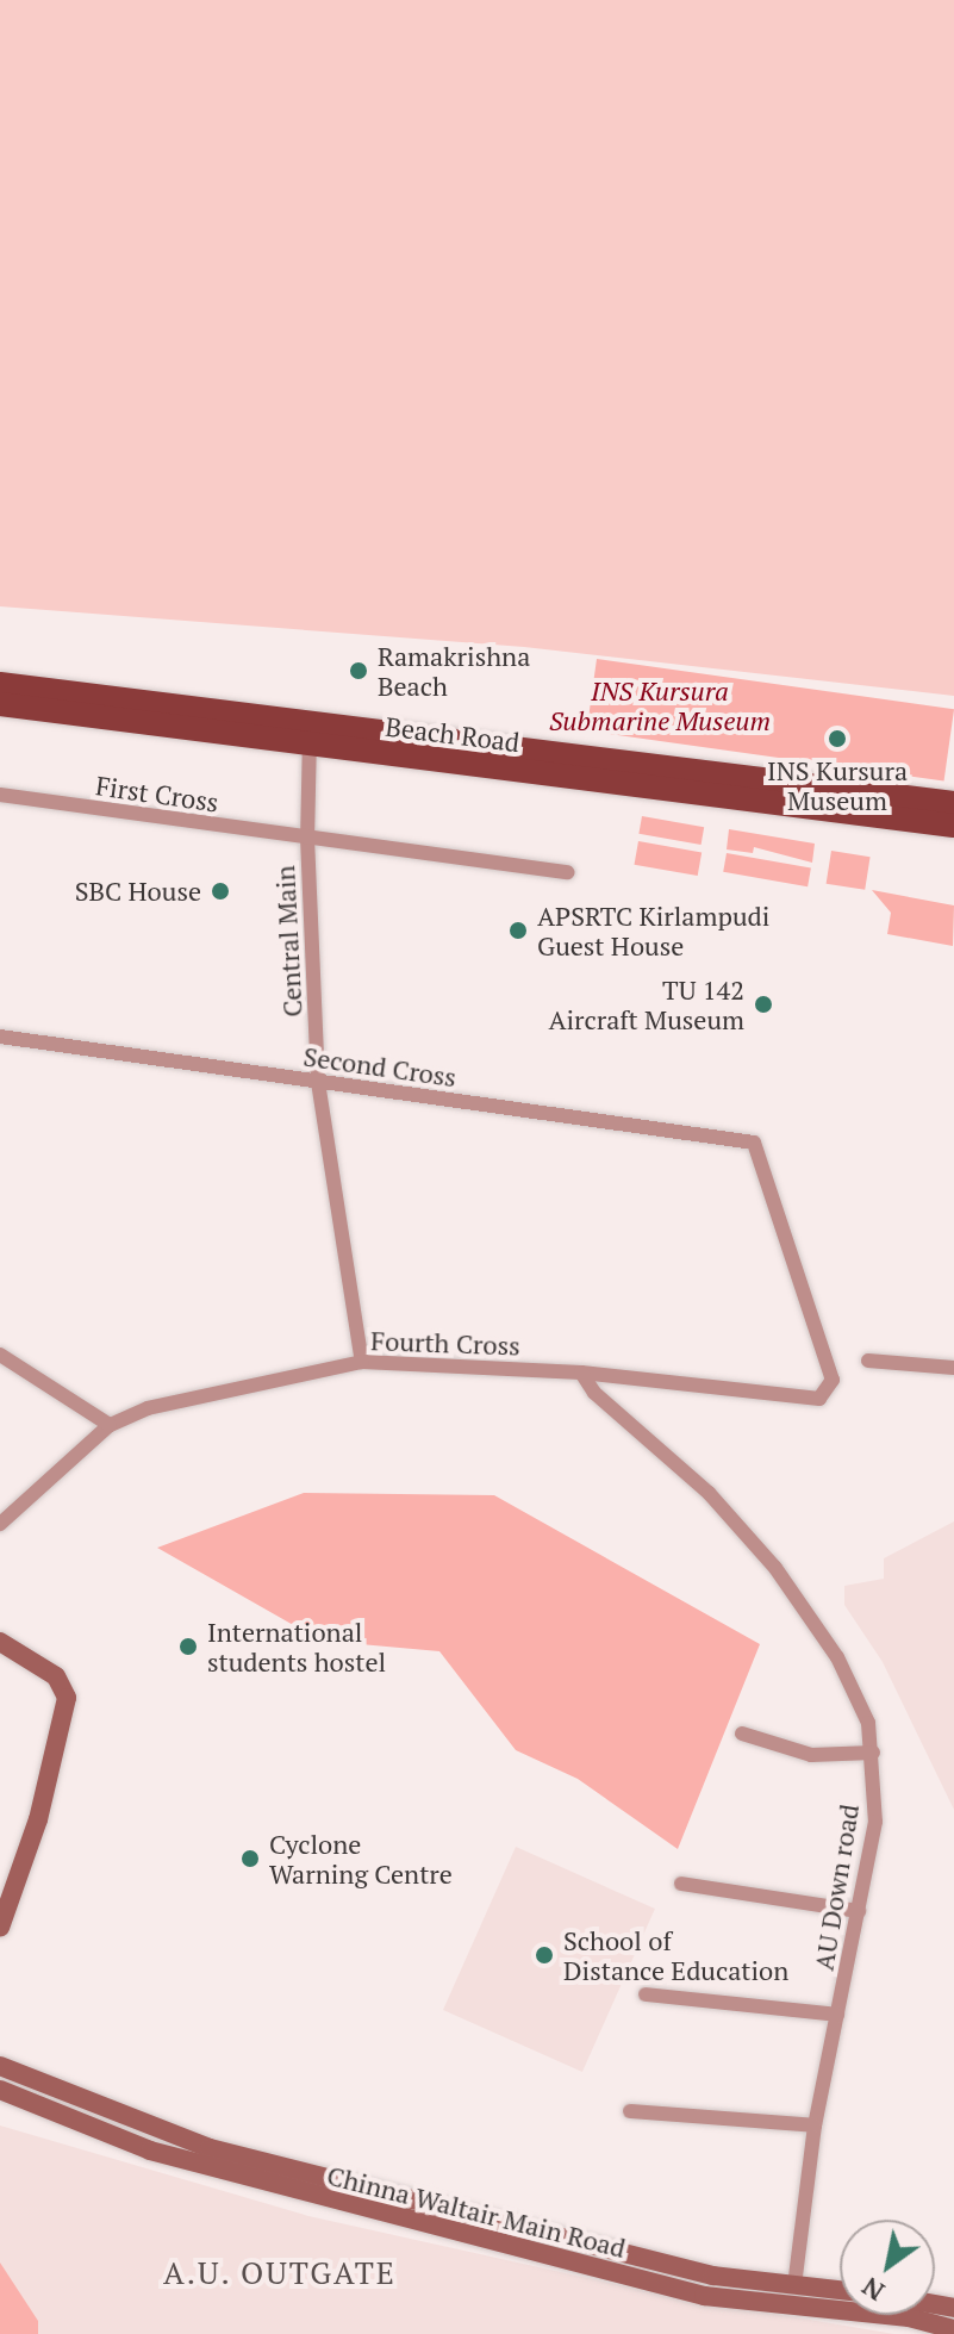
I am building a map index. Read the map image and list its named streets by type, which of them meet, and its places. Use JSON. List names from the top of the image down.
{
  "streets": {
    "main road": ["Beach Road"],
    "street": [
      "First Cross",
      "Central Main",
      "Second Cross",
      "Fourth Cross",
      "AU Down road",
      "Chinna Waltair Main Road"
    ]
  },
  "crossings": [
    ["Beach Road", "Central Main"],
    ["First Cross", "Central Main"],
    ["Central Main", "Second Cross"],
    ["Central Main", "Fourth Cross"],
    ["Second Cross", "Fourth Cross"],
    ["Fourth Cross", "AU Down road"],
    ["AU Down road", "Chinna Waltair Main Road"]
  ],
  "districts": ["A.U. OUTGATE"],
  "parks": ["INS Kursura Submarine Museum"],
  "places": [
    "Ramakrishna Beach",
    "INS Kursura Museum",
    "SBC House",
    "APSRTC Kirlampudi Guest House",
    "TU 142 Aircraft Museum",
    "International students hostel",
    "Cyclone Warning Centre",
    "School of Distance Education"
  ],
  "north": "bottom left"
}
